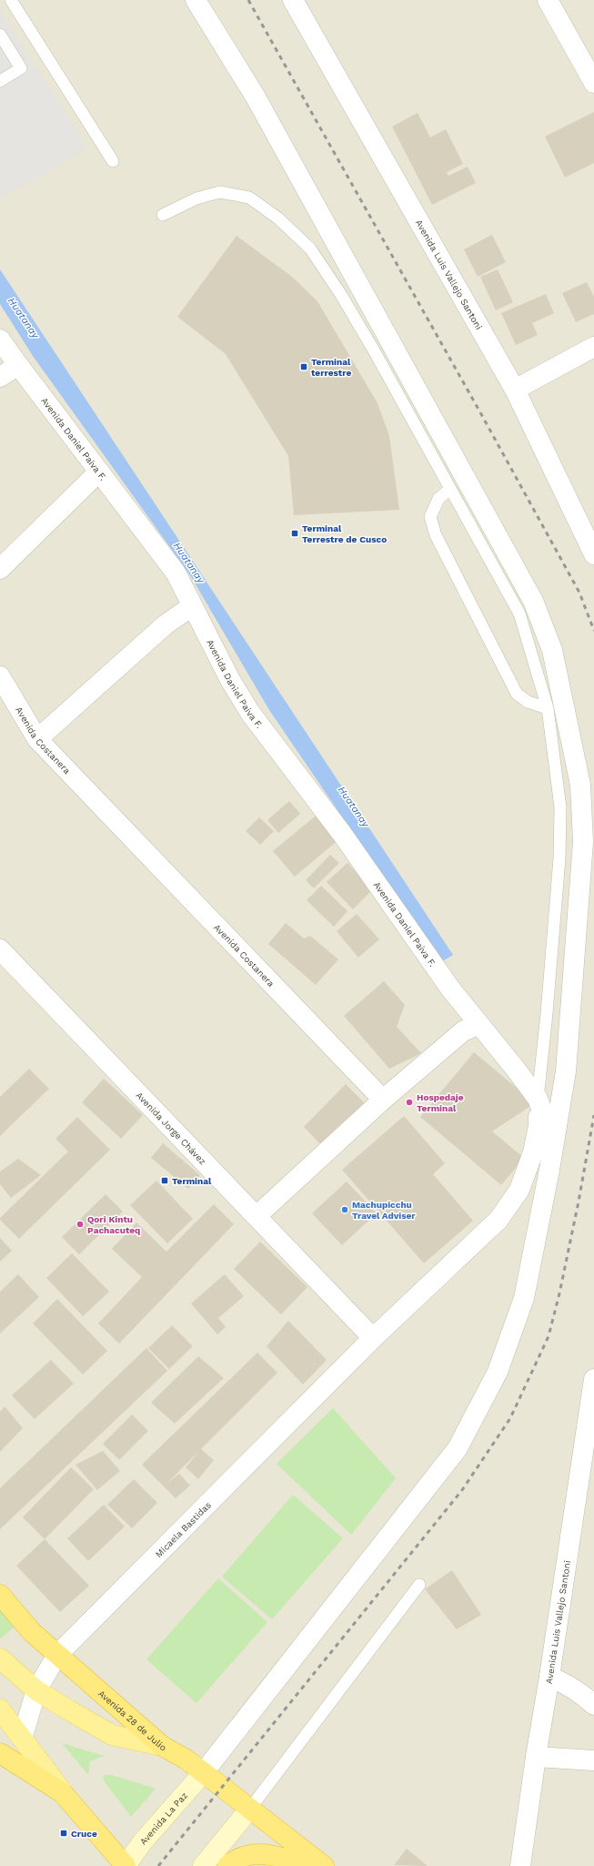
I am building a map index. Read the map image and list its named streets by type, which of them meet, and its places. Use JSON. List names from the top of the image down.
{
  "streets": {
    "highway": ["Avenida 28 de Julio"],
    "main road": ["Avenida La Paz"],
    "street": [
      "Avenida Luis Vallejo Santoni",
      "Avenida Daniel Paiva F.",
      "Avenida Costanera",
      "Avenida Jorge Chávez",
      "Micaela Bastidas"
    ]
  },
  "crossings": [
    ["Avenida Daniel Paiva F.", "Micaela Bastidas"],
    ["Avenida Jorge Chávez", "Micaela Bastidas"],
    ["Micaela Bastidas", "Avenida 28 de Julio"]
  ],
  "water": ["Huatanay"],
  "places": {
    "transit": [
      "Terminal terrestre",
      "Terminal Terrestre de Cusco",
      "Terminal",
      "Cruce"
    ],
    "other": ["Hospedaje Terminal", "Machupicchu Travel Adviser", "Qori Kintu Pachacuteq"]
  }
}
